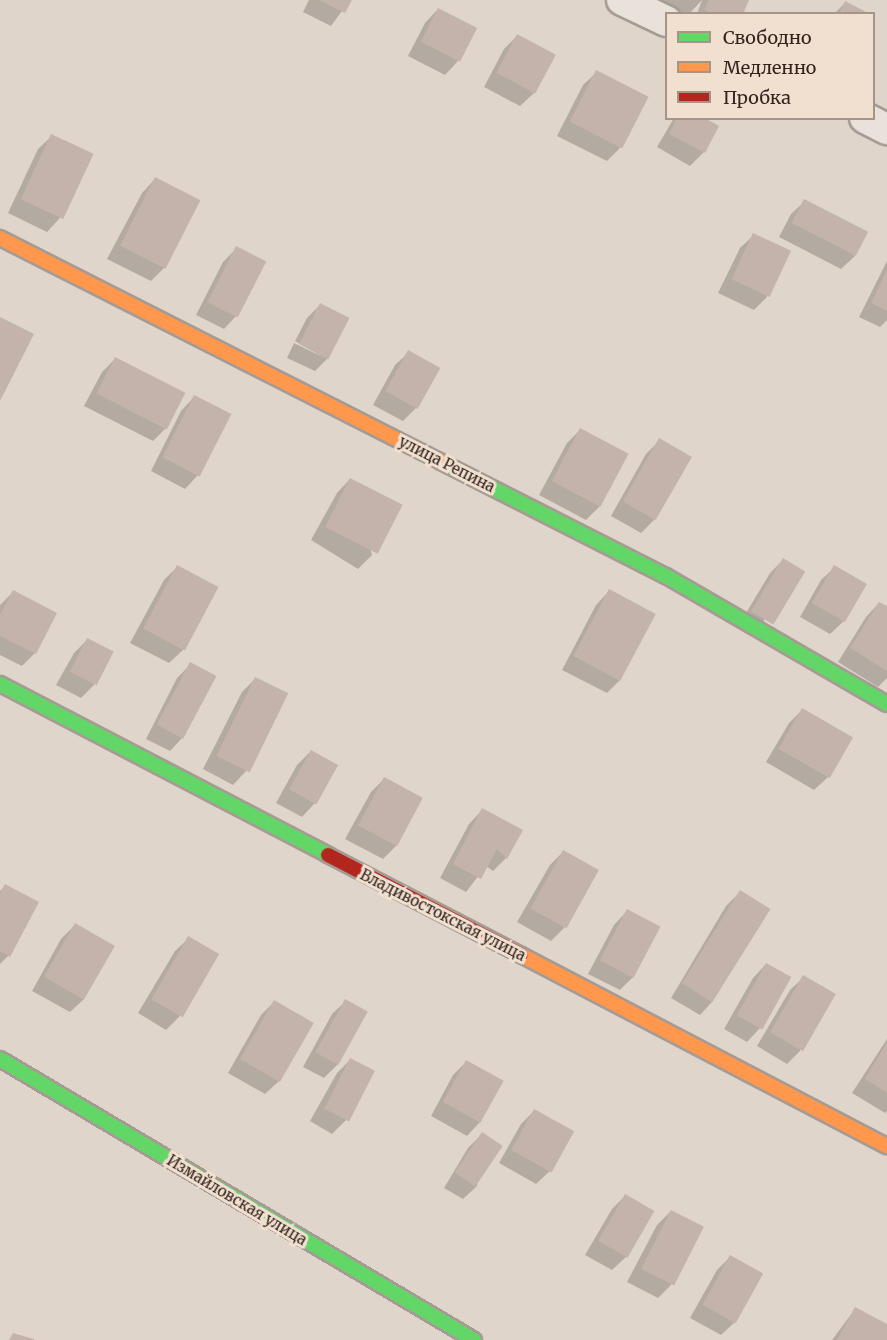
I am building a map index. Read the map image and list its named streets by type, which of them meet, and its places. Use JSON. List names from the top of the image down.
{
  "streets": {
    "street": ["улица Репина", "Владивостокская улица", "Измайловская улица"]
  },
  "legend": ["Свободно", "Медленно", "Пробка"]
}
